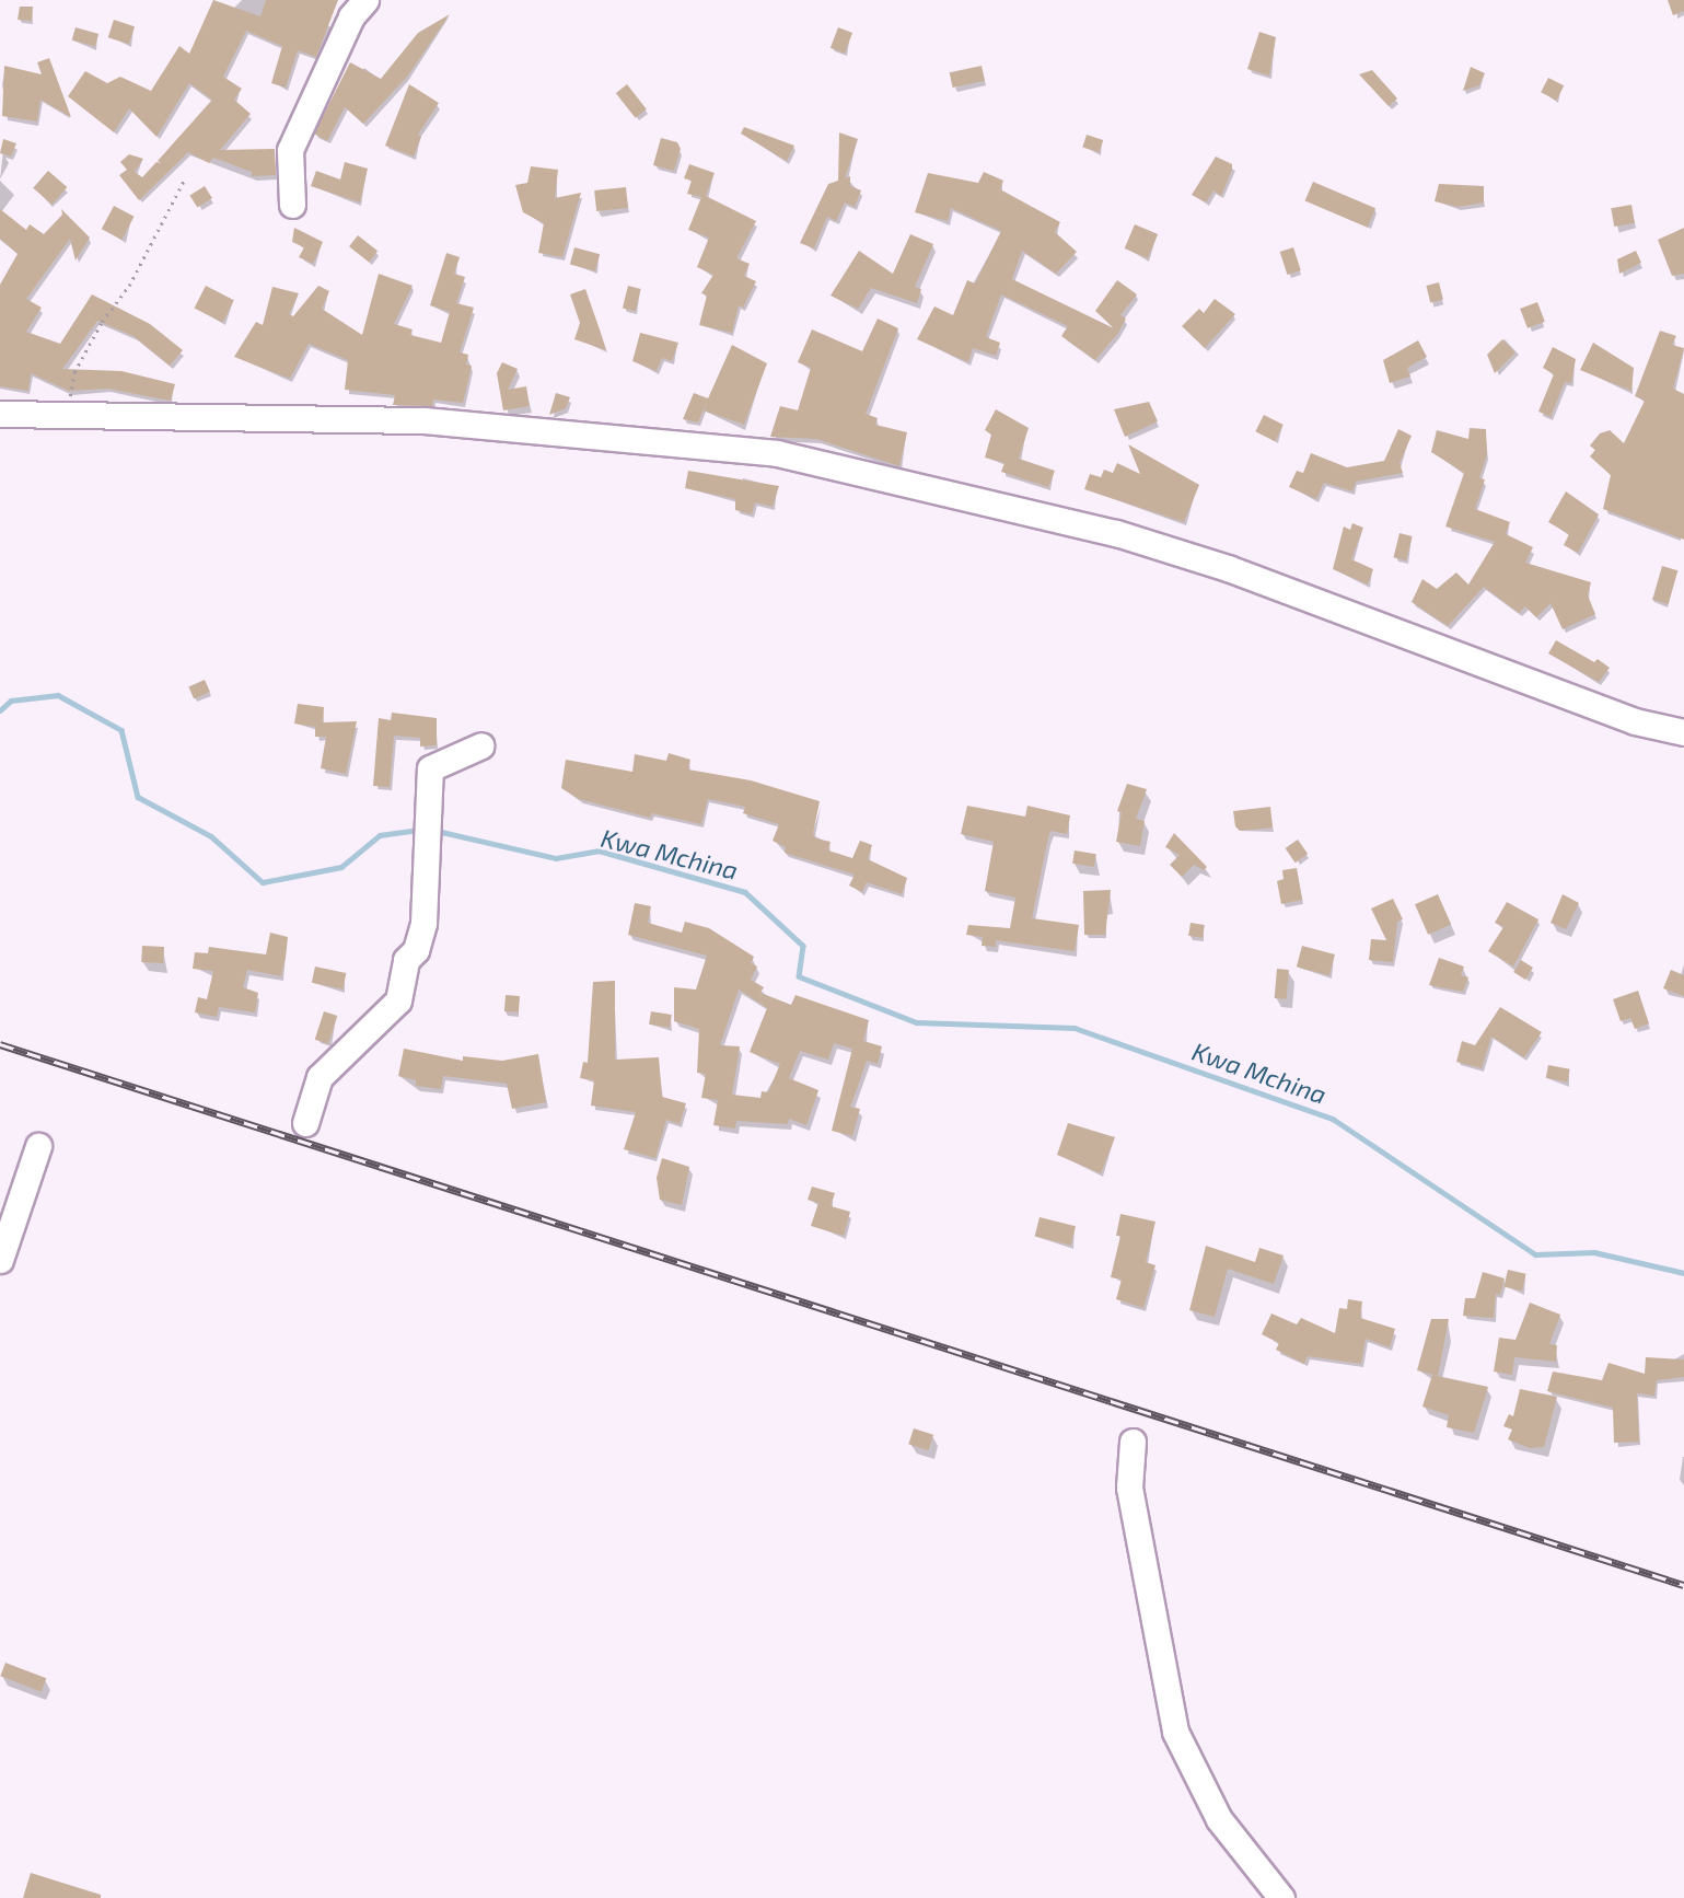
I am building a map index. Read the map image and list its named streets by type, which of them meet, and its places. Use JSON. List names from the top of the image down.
{
  "water": ["Kwa Mchina"]
}
